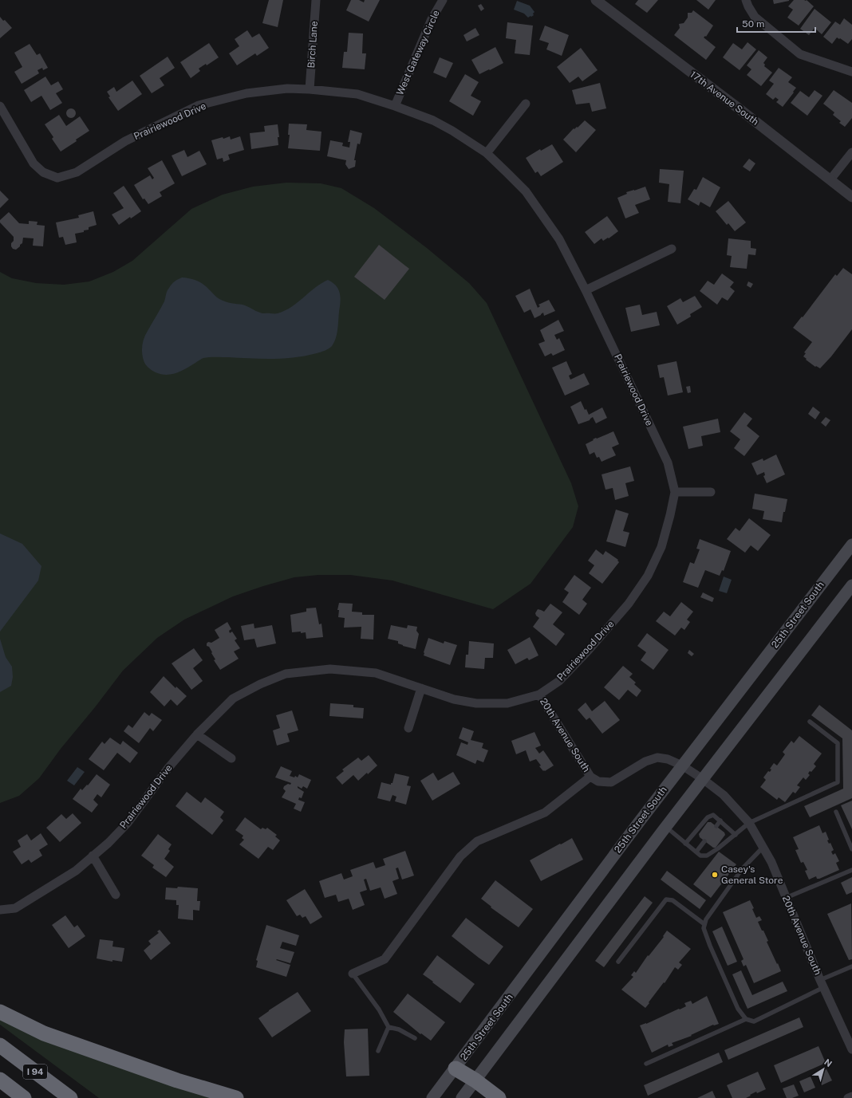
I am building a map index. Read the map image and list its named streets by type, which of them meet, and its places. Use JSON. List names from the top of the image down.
{
  "streets": {
    "highway": ["I 94"],
    "main road": ["25th Street South"],
    "street": [
      "Birch Lane",
      "West Gateway Circle",
      "17th Avenue South",
      "Prairiewood Drive",
      "20th Avenue South"
    ]
  },
  "crossings": [
    ["Birch Lane", "Prairiewood Drive"],
    ["West Gateway Circle", "Prairiewood Drive"],
    ["Prairiewood Drive", "20th Avenue South"],
    ["25th Street South", "20th Avenue South"]
  ],
  "places": ["Casey's General Store"],
  "scale_bar": "50 m",
  "north": "top right"
}
